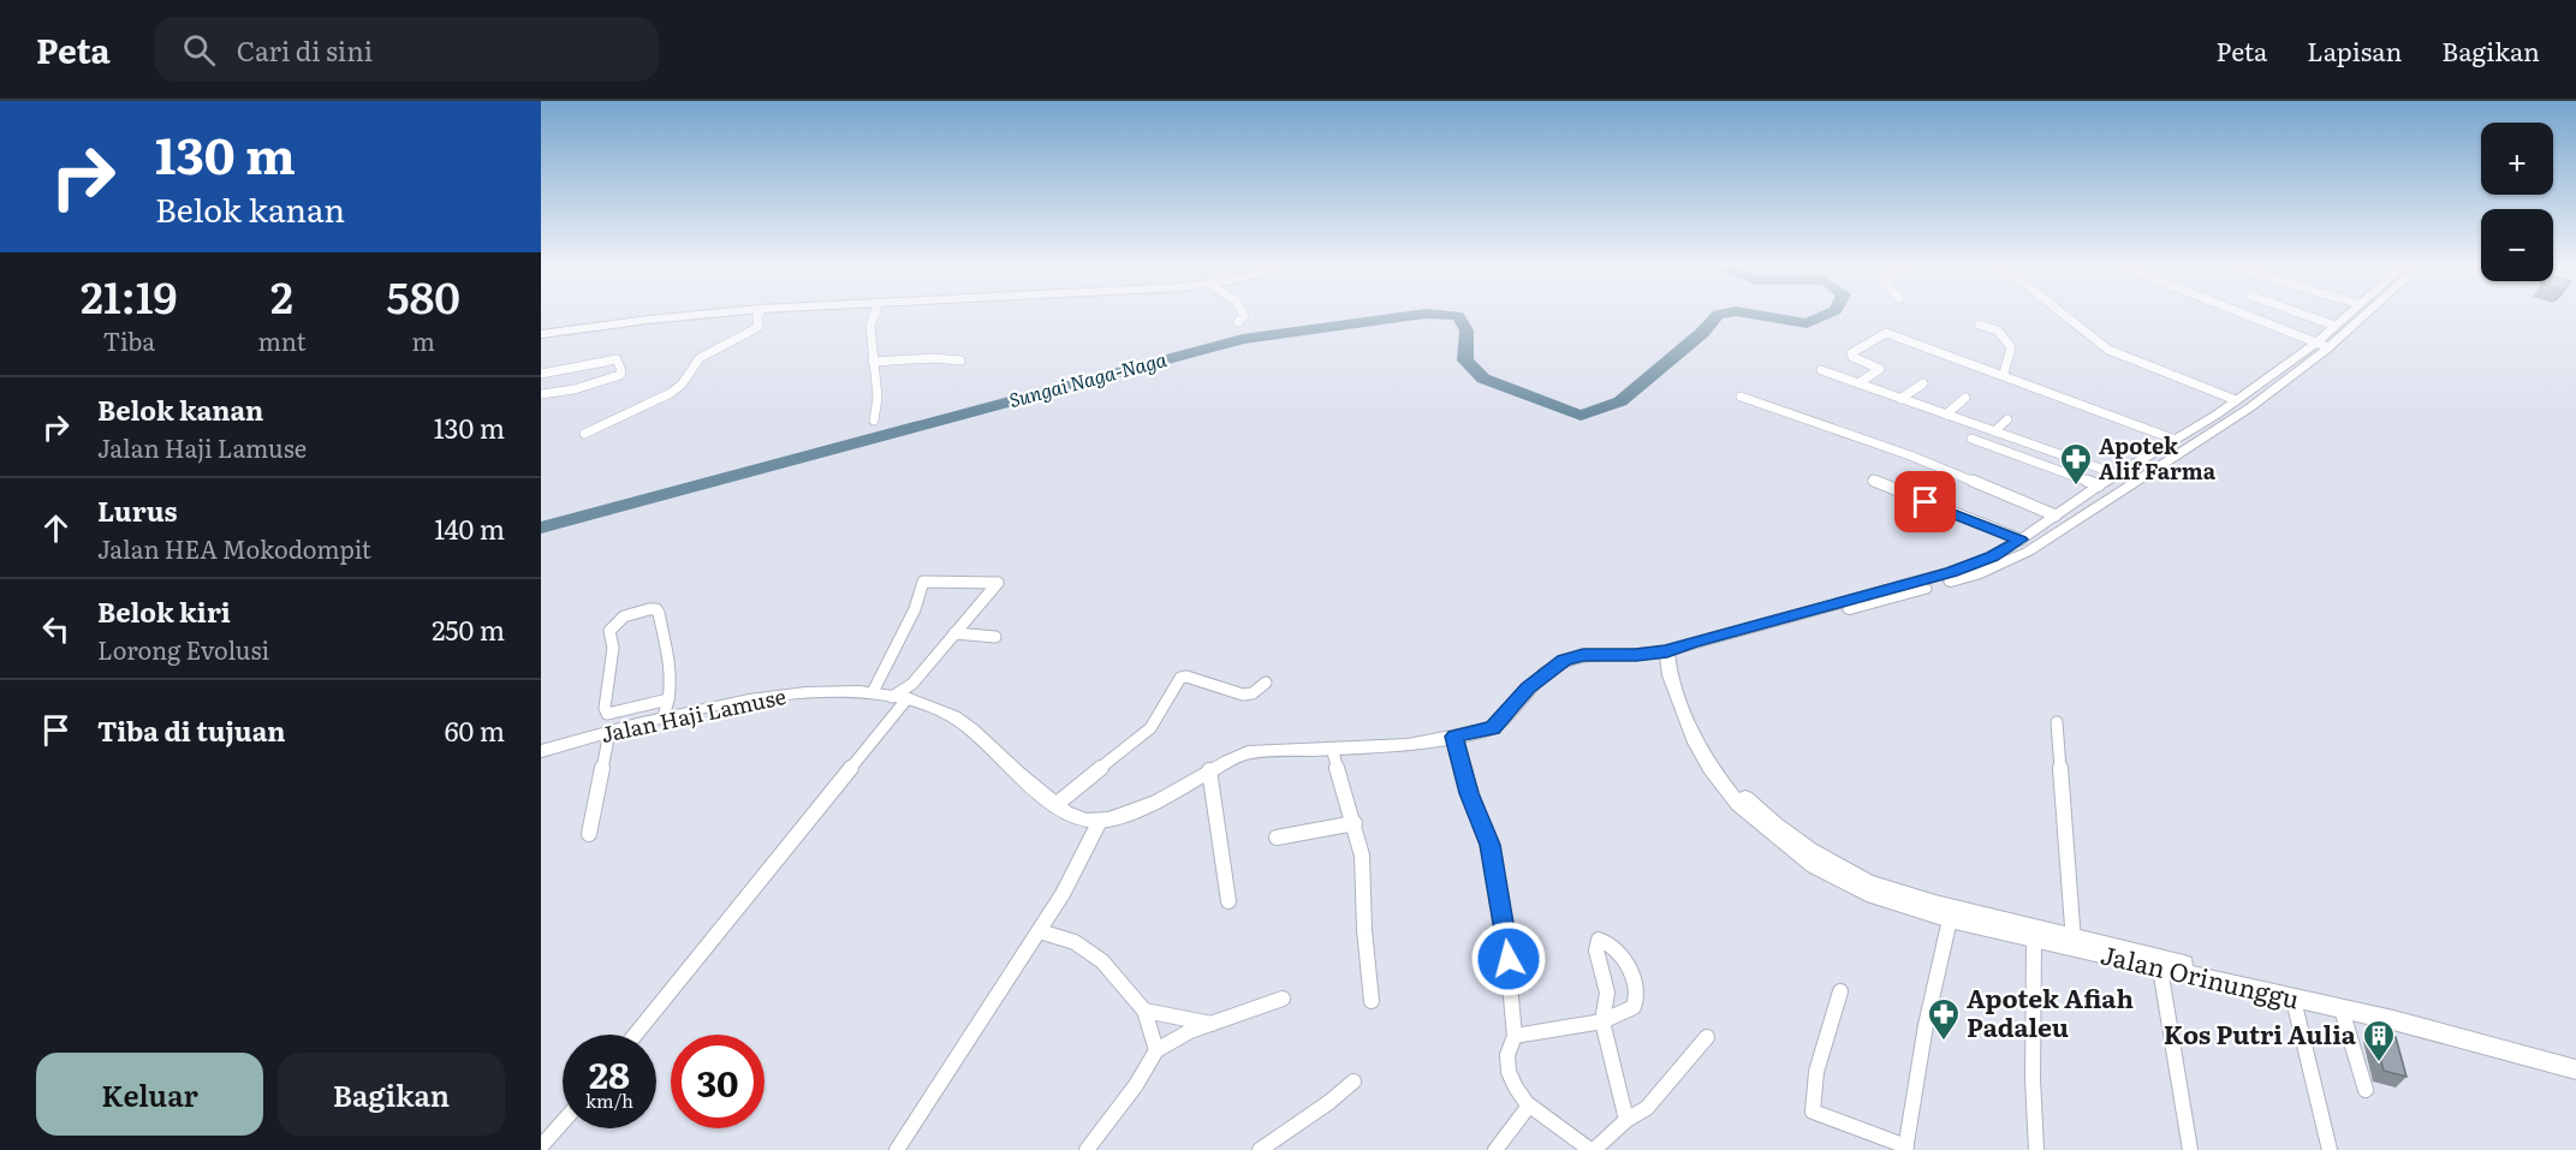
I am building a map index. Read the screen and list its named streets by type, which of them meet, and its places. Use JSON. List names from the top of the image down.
{
  "streets": {
    "street": ["Jalan Haji Lamuse", "Jalan Orinunggu"]
  },
  "crossings": [
    ["Jalan Haji Lamuse", "Jalan Orinunggu"]
  ],
  "water": ["Sungai Naga-Naga"],
  "places": {
    "pharmacy": ["Apotek Alif Farma", "Apotek Afiah Padaleu"],
    "building": ["Kos Putri Aulia"]
  },
  "page": {
    "header": "Peta",
    "search": "Cari di sini",
    "nav": ["Peta", "Lapisan", "Bagikan"],
    "turn": ["130 m", "Belok kanan"],
    "map_buttons": ["+", "−"],
    "eta": [
      "21:19",
      "Tiba",
      "2",
      "mnt",
      "580",
      "m"
    ],
    "list": [
      {
        "name": "Belok kanan",
        "note": "Jalan Haji Lamuse",
        "value": "130 m"
      },
      {
        "name": "Lurus",
        "note": "Jalan HEA Mokodompit",
        "value": "140 m"
      },
      {
        "name": "Belok kiri",
        "note": "Lorong Evolusi",
        "value": "250 m"
      },
      {
        "name": "Tiba di tujuan",
        "value": "60 m"
      }
    ],
    "speed": "28 km/h",
    "limit": "30",
    "buttons": ["Keluar", "Bagikan"]
  }
}
